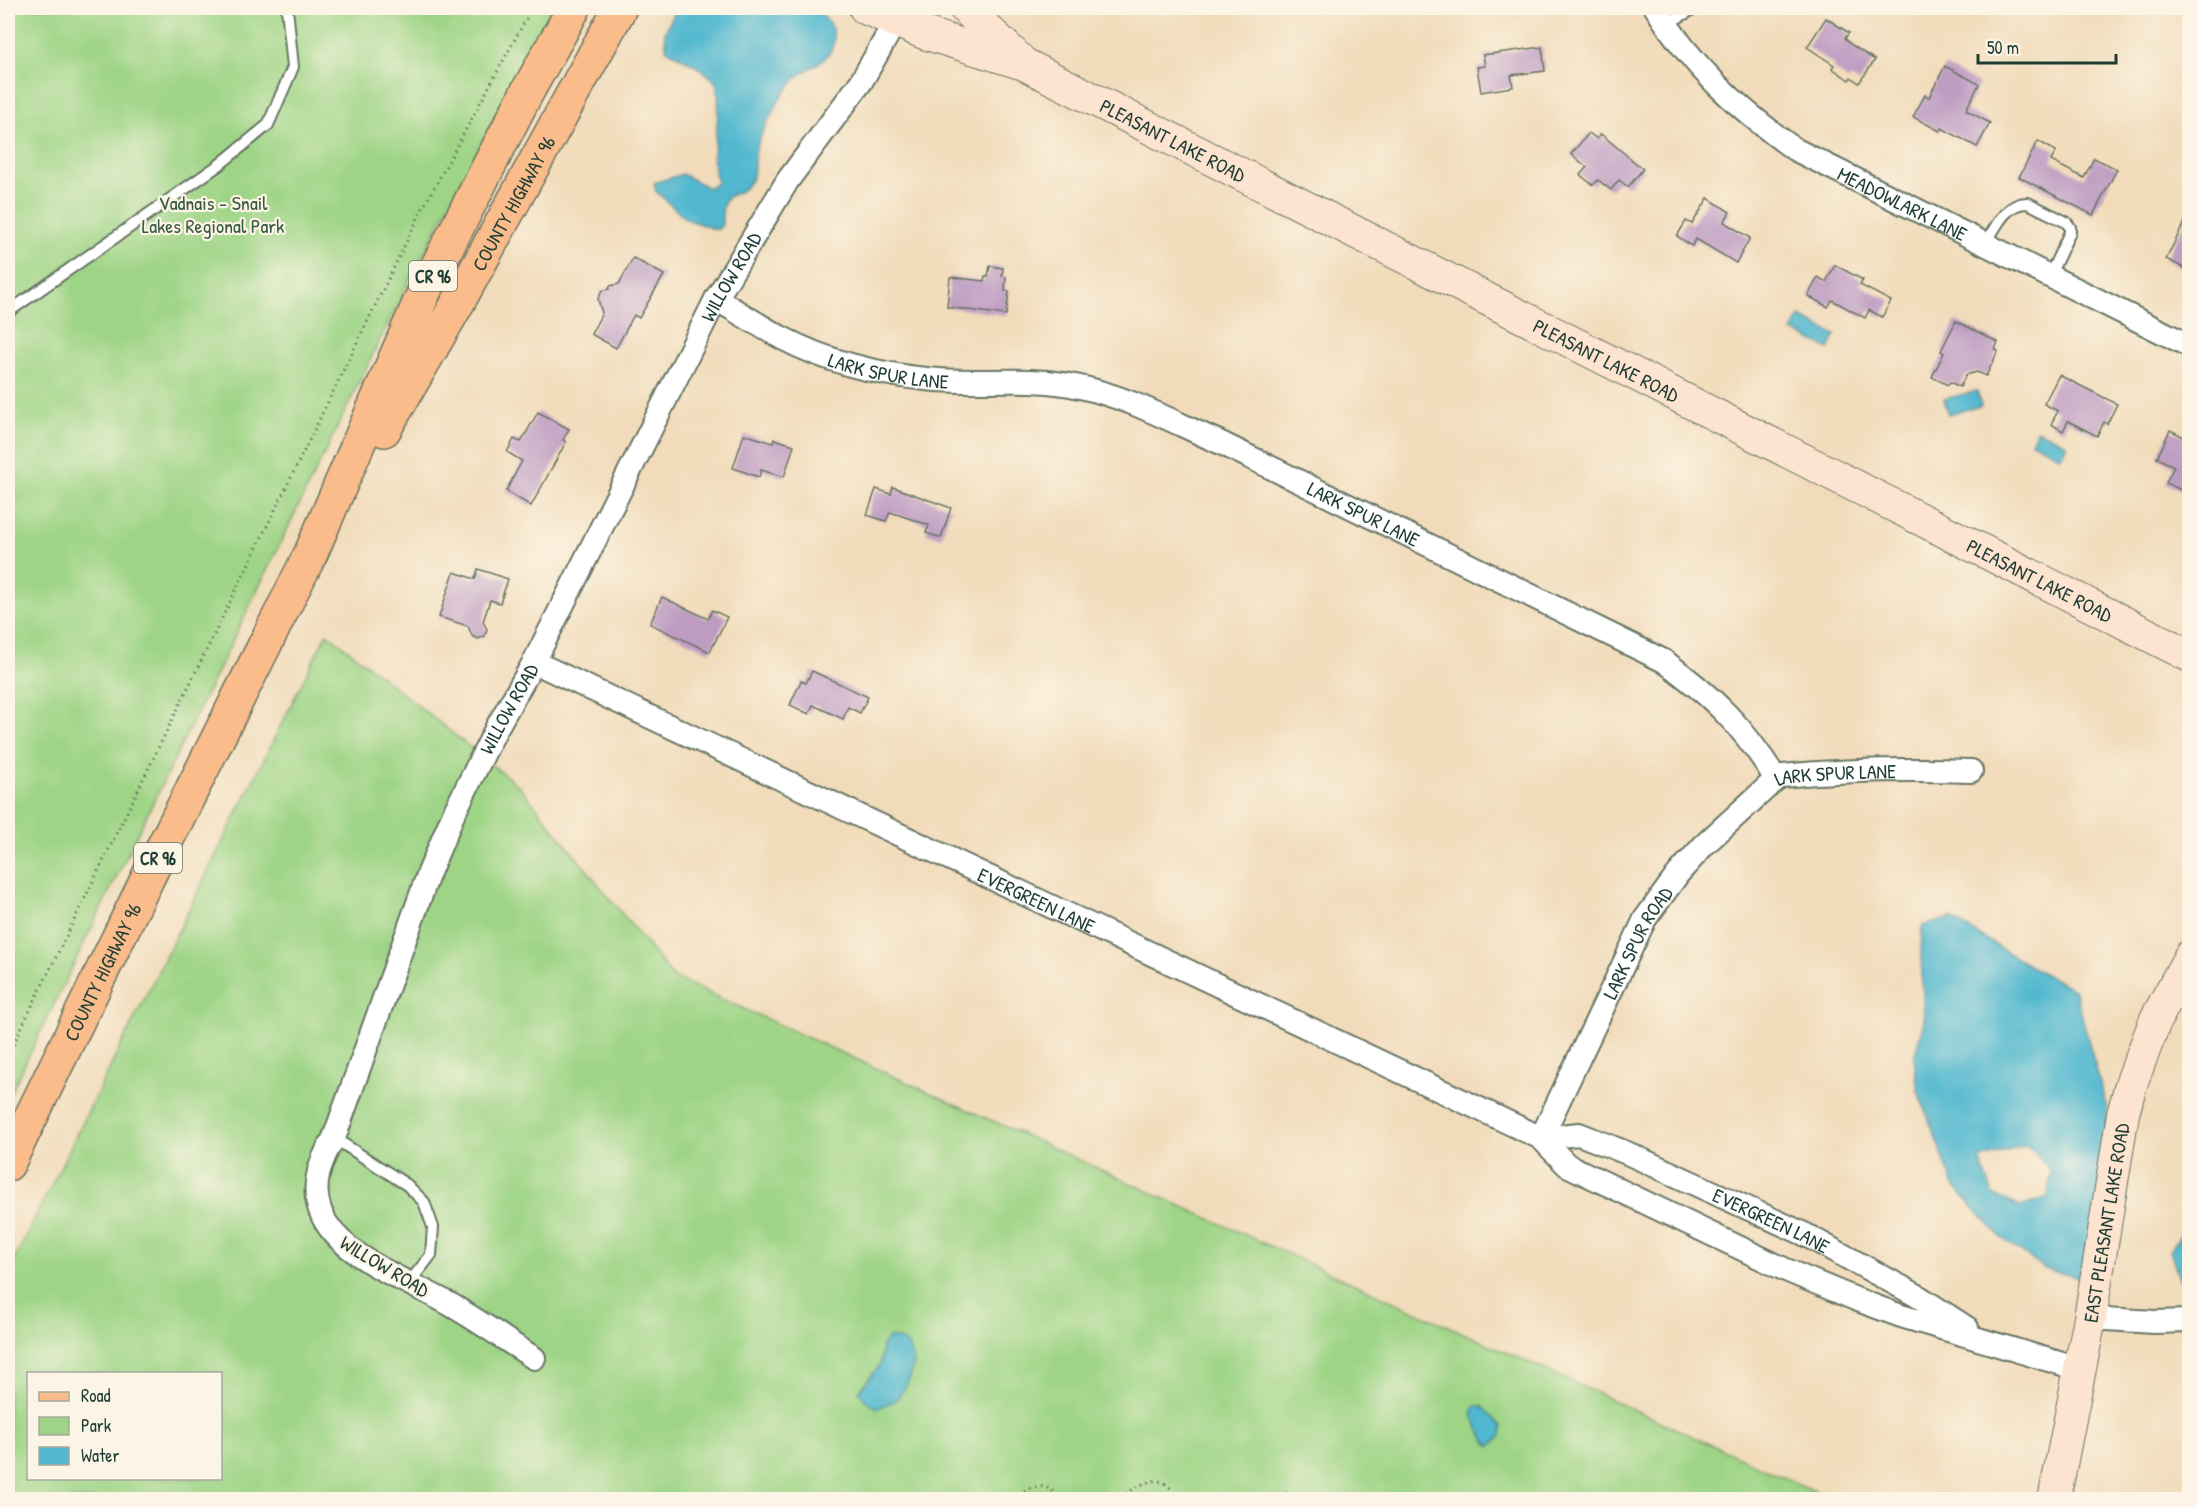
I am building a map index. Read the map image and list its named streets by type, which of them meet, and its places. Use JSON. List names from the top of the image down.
{
  "streets": {
    "main road": ["COUNTY HIGHWAY 96", "CR 96"],
    "street": [
      "PLEASANT LAKE ROAD",
      "MEADOWLARK LANE",
      "WILLOW ROAD",
      "LARK SPUR LANE",
      "EVERGREEN LANE",
      "LARK SPUR ROAD",
      "EAST PLEASANT LAKE ROAD"
    ]
  },
  "crossings": [
    ["PLEASANT LAKE ROAD", "WILLOW ROAD"],
    ["WILLOW ROAD", "LARK SPUR LANE"],
    ["WILLOW ROAD", "EVERGREEN LANE"],
    ["LARK SPUR LANE", "LARK SPUR ROAD"],
    ["EVERGREEN LANE", "LARK SPUR ROAD"],
    ["EVERGREEN LANE", "EAST PLEASANT LAKE ROAD"]
  ],
  "parks": ["Vadnais - Snail Lakes Regional Park"],
  "legend": ["Road", "Park", "Water"],
  "scale_bar": "50 m"
}
